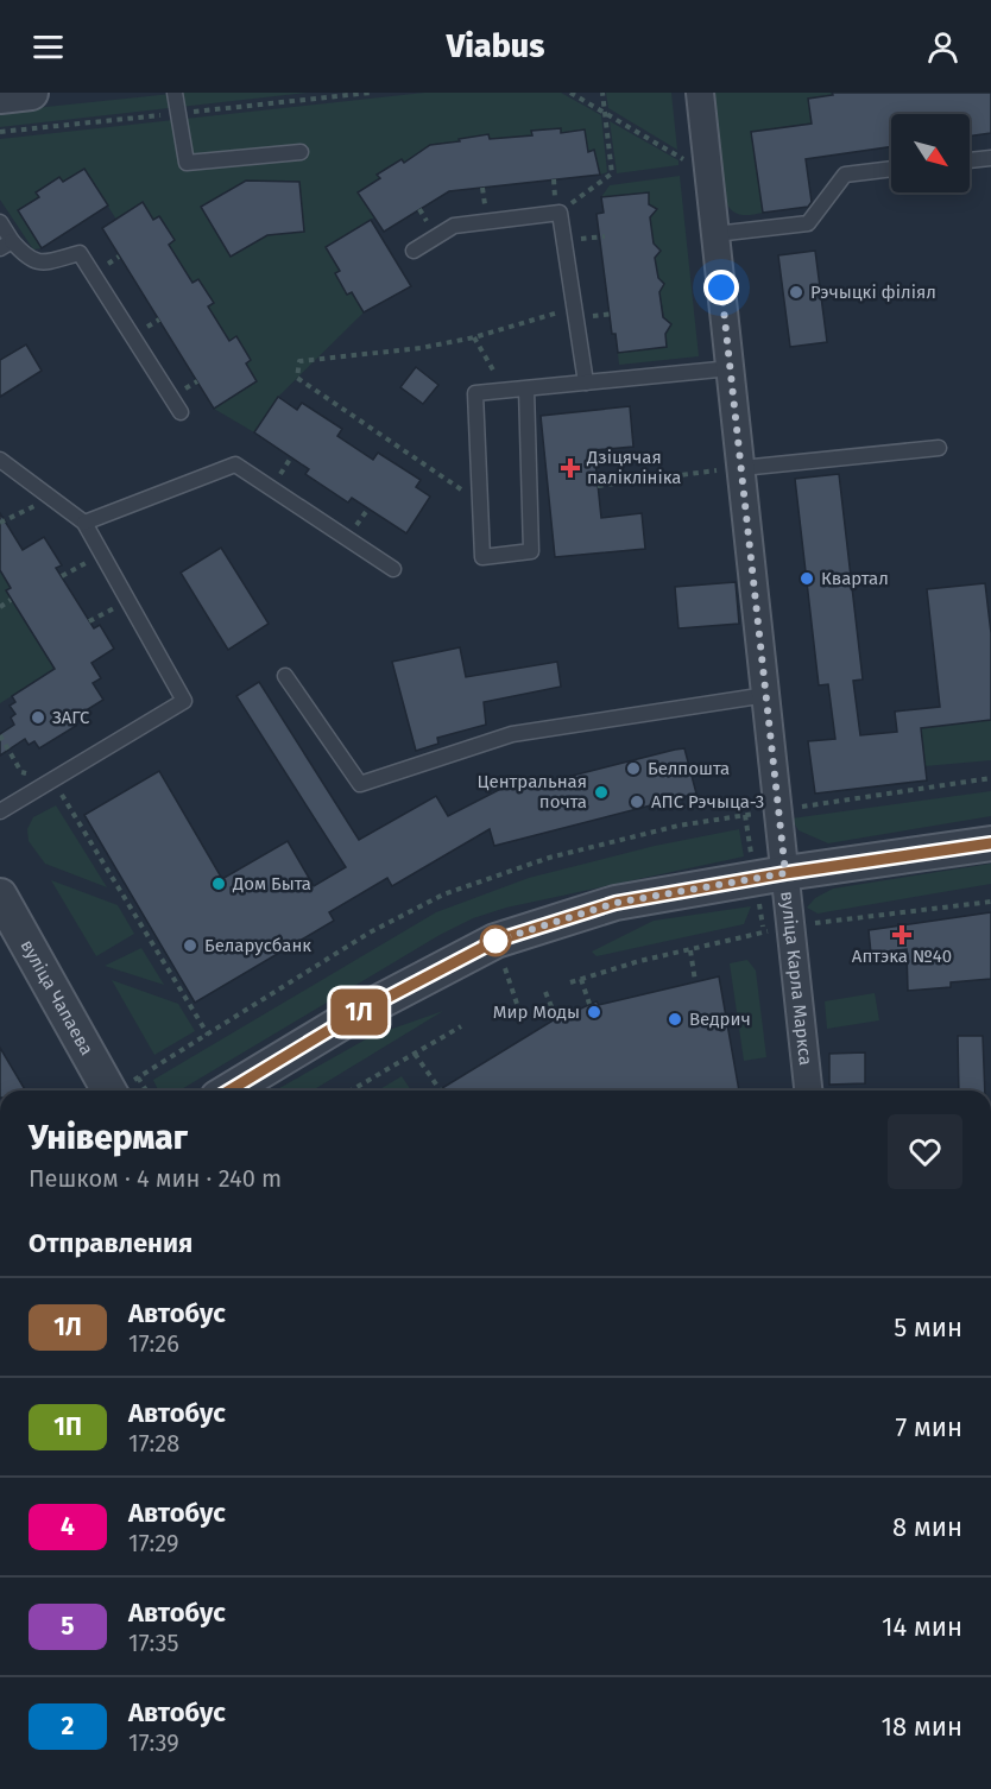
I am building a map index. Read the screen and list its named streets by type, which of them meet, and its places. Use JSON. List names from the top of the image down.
{
  "streets": {
    "street": ["вуліца Карла Маркса", "вуліца Чапаева"]
  },
  "places": {
    "other": [
      "Рэчыцкі філіял",
      "Квартал",
      "ЗАГС",
      "Белпошта",
      "Центральная почта",
      "АПС Рэчыца-3",
      "Дом Быта",
      "Беларусбанк",
      "Мир Моды",
      "Ведрич"
    ],
    "health": ["Дзіцячая паліклініка", "Аптэка №40"]
  },
  "lines": ["bus line 1Л"],
  "north": "bottom right",
  "page": {
    "header": "Viabus",
    "on_map": "1Л",
    "heading": [
      ["Універмаг", "Пешком · 4 мин · 240 m"],
      "Отправления"
    ],
    "list": [
      {
        "mark": "1Л",
        "name": "Автобус",
        "note": "17:26",
        "value": "5 мин"
      },
      {
        "mark": "1П",
        "name": "Автобус",
        "note": "17:28",
        "value": "7 мин"
      },
      {
        "mark": "4",
        "name": "Автобус",
        "note": "17:29",
        "value": "8 мин"
      },
      {
        "mark": "5",
        "name": "Автобус",
        "note": "17:35",
        "value": "14 мин"
      },
      {
        "mark": "2",
        "name": "Автобус",
        "note": "17:39",
        "value": "18 мин"
      }
    ]
  }
}
